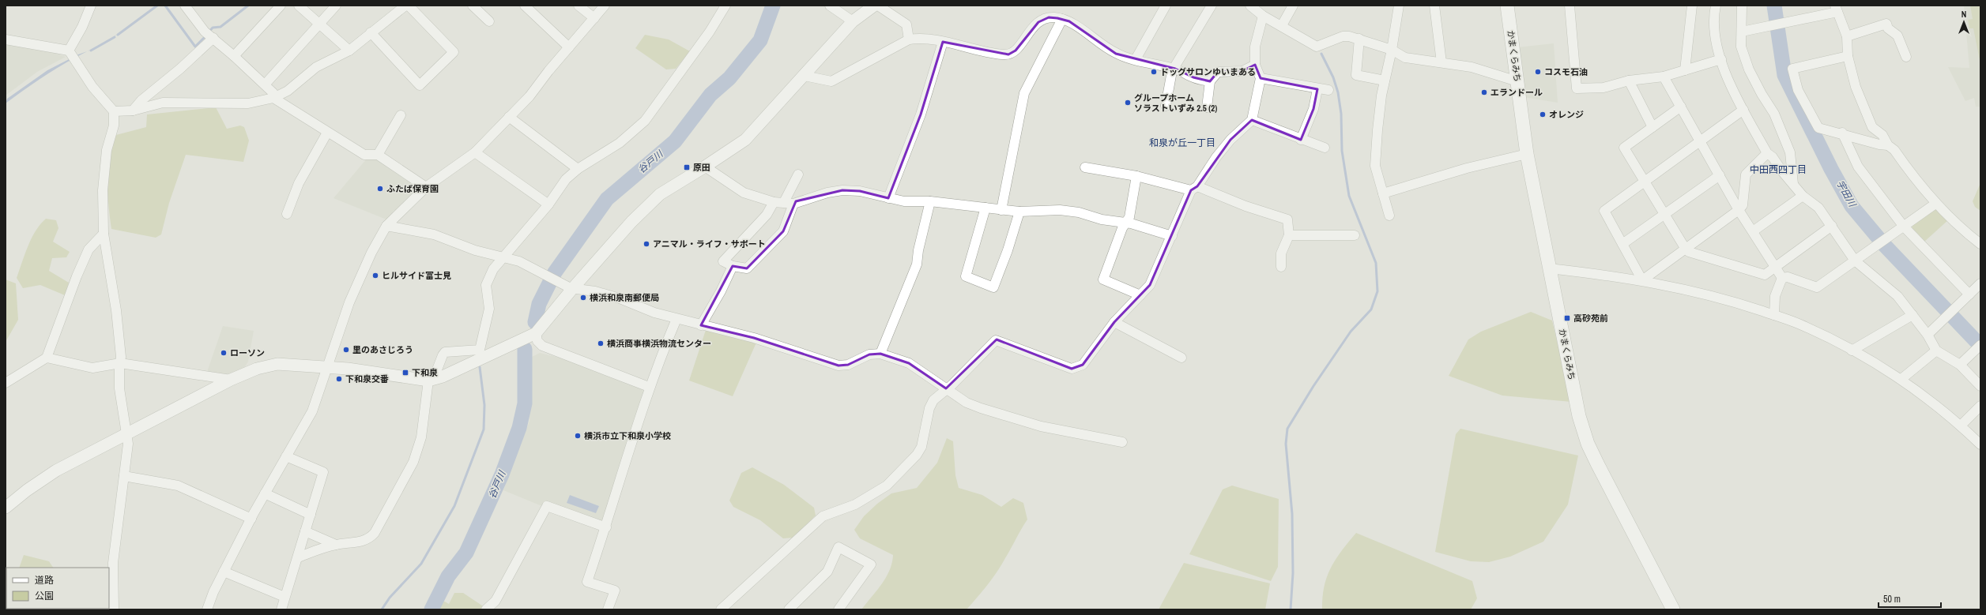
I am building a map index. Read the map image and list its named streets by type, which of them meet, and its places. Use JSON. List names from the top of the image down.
{
  "streets": {
    "main road": ["かまくらみち"]
  },
  "districts": ["和泉が丘一丁目", "中田西四丁目"],
  "water": ["谷戸川", "宇田川"],
  "places": {
    "other": [
      "ドッグサロンゆいまある",
      "コスモ石油",
      "エランドール",
      "グループホーム ソラストいずみ 2.5 (2)",
      "オレンジ",
      "ふたば保育園",
      "アニマル・ライフ・サポート",
      "ヒルサイド富士見",
      "横浜和泉南郵便局",
      "横浜商事横浜物流センター",
      "里のあさじろう",
      "ローソン",
      "下和泉交番",
      "横浜市立下和泉小学校"
    ],
    "transit": ["原田", "高砂苑前", "下和泉"]
  },
  "legend": ["道路", "公園"],
  "scale_bar": "50 m",
  "north": "top"
}
